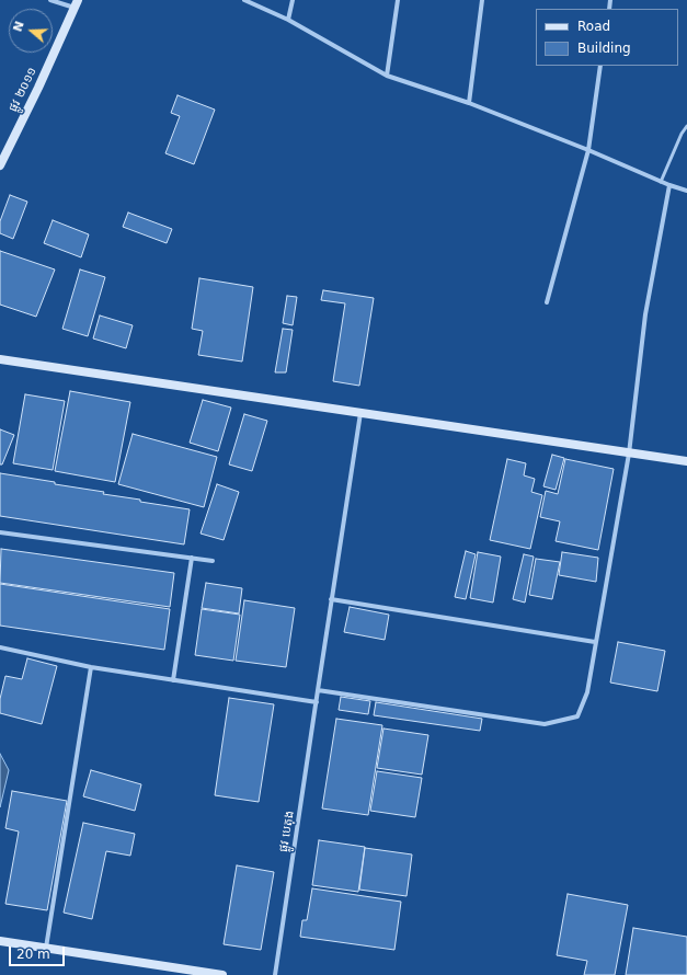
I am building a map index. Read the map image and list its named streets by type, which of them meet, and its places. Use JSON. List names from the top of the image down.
{
  "streets": {
    "street": ["ផ្លូវ ២០១១", "ផ្លូវ បេតុង"]
  },
  "legend": ["Road", "Building"],
  "scale_bar": "20 m",
  "north": "left"
}
